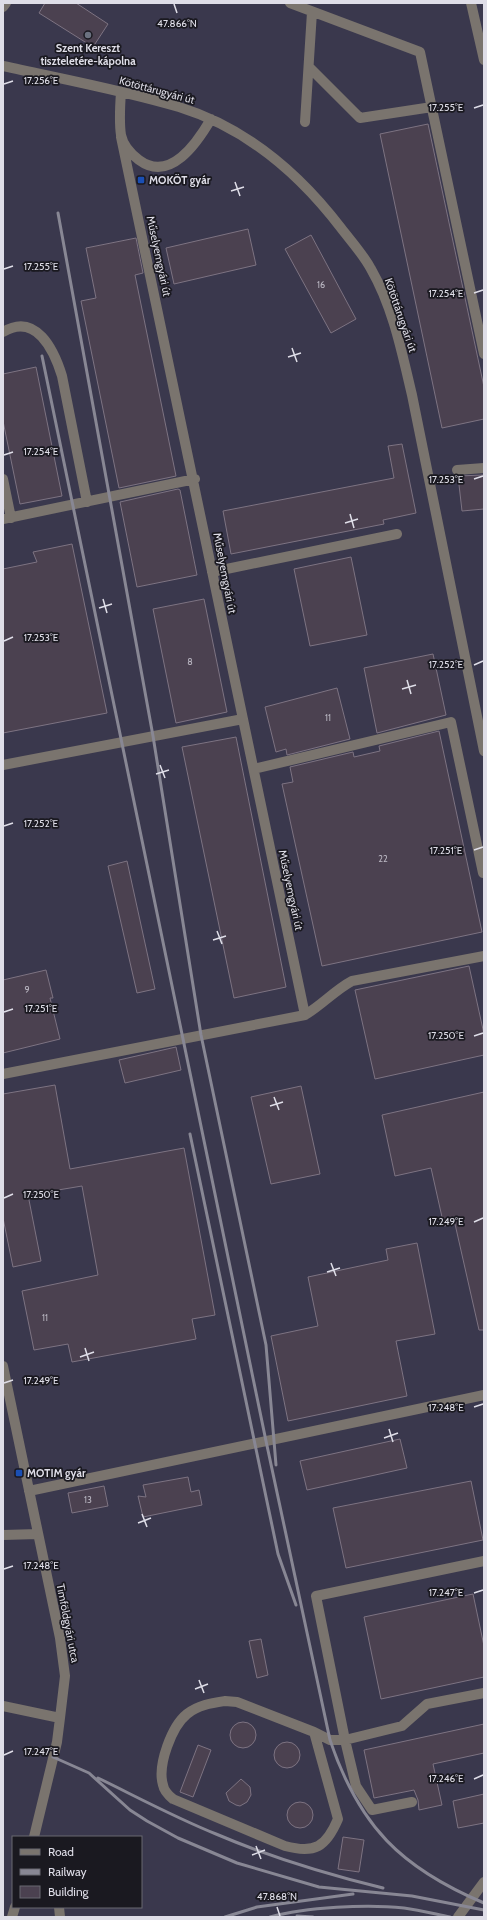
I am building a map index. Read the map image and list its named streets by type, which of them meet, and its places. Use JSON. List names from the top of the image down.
{
  "streets": {
    "street": ["Kötöttárugyári út", "Műselyemgyári út", "Timföldgyári utca"]
  },
  "crossings": [
    ["Kötöttárugyári út", "Műselyemgyári út"]
  ],
  "places": {
    "other": ["Szent Kereszt tiszteletére-kápolna"],
    "transit": ["MOKÖT gyár", "MOTIM gyár"]
  },
  "house_numbers": [
    "16",
    "8",
    "11",
    "22",
    "9",
    "11",
    "13"
  ],
  "legend": ["Road", "Railway", "Building"],
  "coordinates": [
    "47.866°N",
    "17.256°E",
    "17.255°E",
    "17.254°E",
    "17.253°E",
    "17.252°E",
    "17.251°E",
    "17.250°E",
    "17.249°E",
    "17.248°E",
    "17.247°E",
    "17.246°E",
    "47.868°N"
  ]
}
